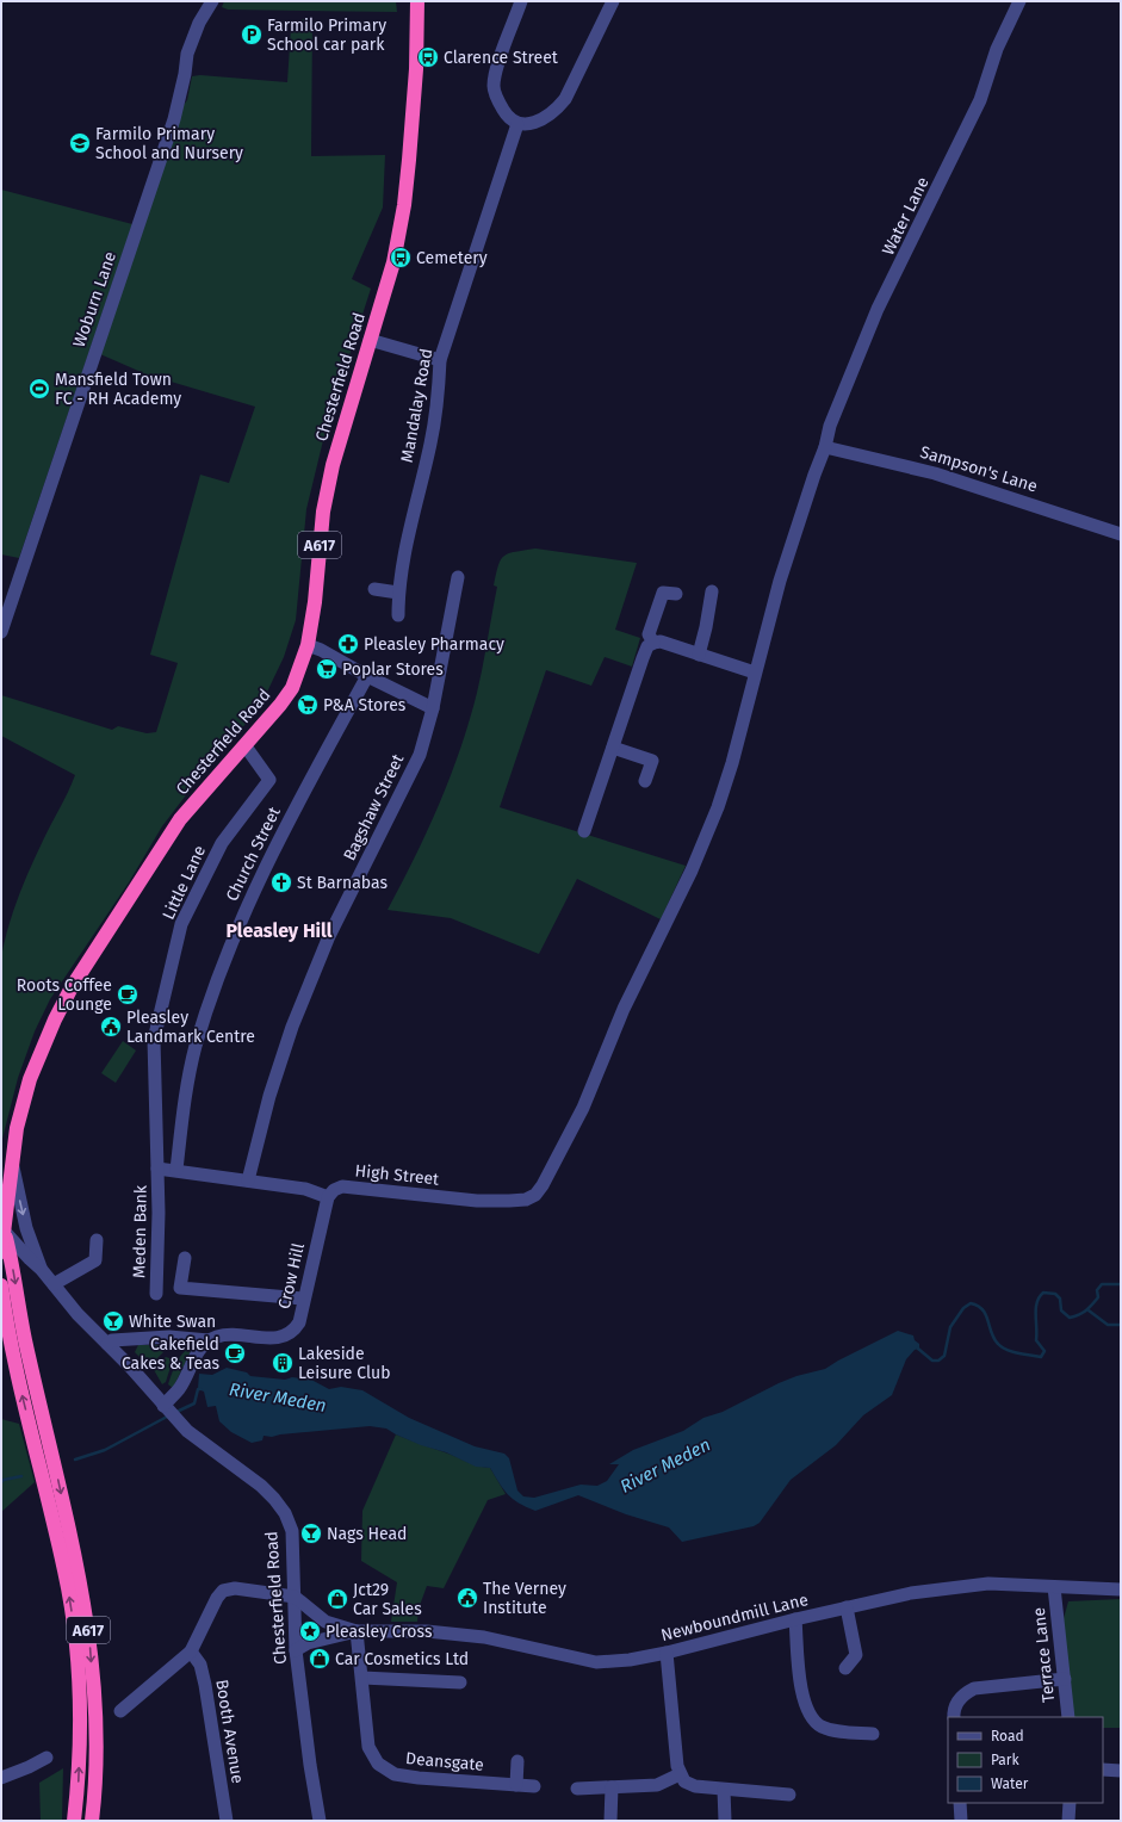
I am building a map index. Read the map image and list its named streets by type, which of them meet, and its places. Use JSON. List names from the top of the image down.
{
  "streets": {
    "highway": ["Chesterfield Road", "A617"],
    "street": [
      "Water Lane",
      "Woburn Lane",
      "Mandalay Road",
      "Sampson's Lane",
      "Bagshaw Street",
      "Church Street",
      "Little Lane",
      "High Street",
      "Meden Bank",
      "Crow Hill",
      "Newboundmill Lane",
      "Terrace Lane",
      "Booth Avenue",
      "Deansgate"
    ]
  },
  "crossings": [
    ["Water Lane", "Sampson's Lane"],
    ["Water Lane", "High Street"],
    ["Chesterfield Road", "A617"],
    ["Chesterfield Road", "Little Lane"],
    ["Chesterfield Road", "Crow Hill"],
    ["Chesterfield Road", "Newboundmill Lane"],
    ["Little Lane", "Meden Bank"],
    ["High Street", "Crow Hill"],
    ["Newboundmill Lane", "Terrace Lane"],
    ["Newboundmill Lane", "Deansgate"]
  ],
  "districts": ["Pleasley Hill"],
  "water": ["River Meden"],
  "places": {
    "parking": ["Farmilo Primary School car park"],
    "bus stop": ["Clarence Street", "Cemetery"],
    "school or university": ["Farmilo Primary School and Nursery"],
    "sports": ["Mansfield Town FC - RH Academy"],
    "pharmacy": ["Pleasley Pharmacy"],
    "supermarket": ["Poplar Stores", "P&A Stores"],
    "church": ["St Barnabas"],
    "cafe": ["Roots Coffee Lounge", "Cakefield Cakes & Teas"],
    "public building": ["Pleasley Landmark Centre", "The Verney Institute"],
    "bar": ["White Swan", "Nags Head"],
    "building": ["Lakeside Leisure Club"],
    "shop": ["Jct29 Car Sales", "Car Cosmetics Ltd"],
    "place": ["Pleasley Cross"]
  },
  "legend": ["Road", "Park", "Water"]
}
